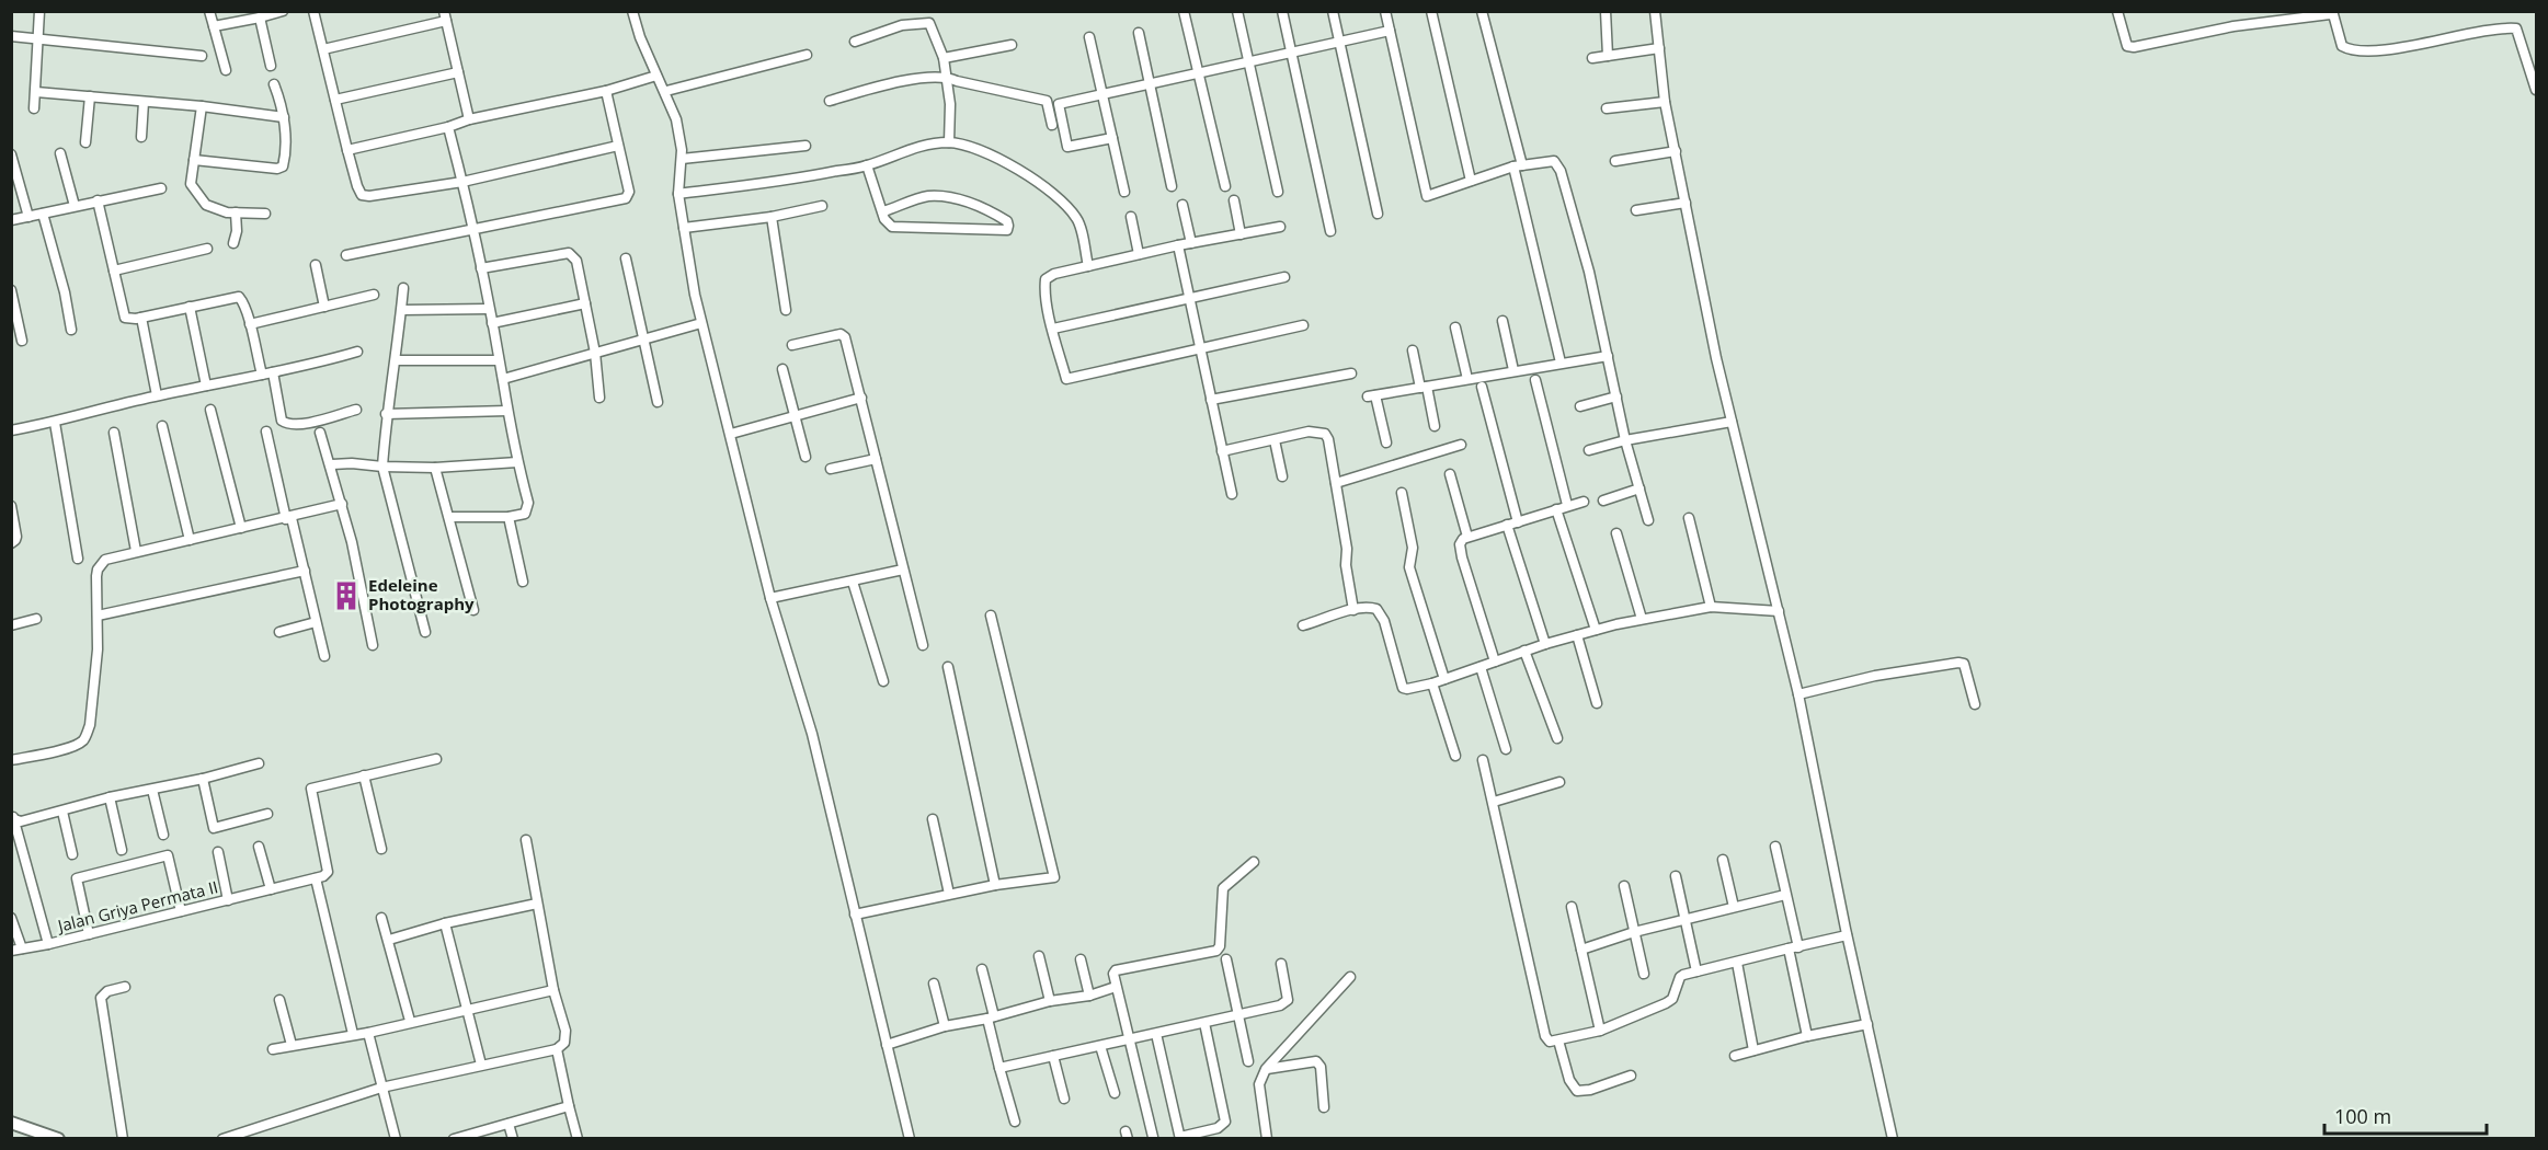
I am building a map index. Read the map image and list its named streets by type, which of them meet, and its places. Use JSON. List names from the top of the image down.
{
  "streets": {
    "street": ["Jalan Griya Permata II"]
  },
  "places": {
    "building": ["Edeleine Photography"]
  },
  "scale_bar": "100 m"
}
